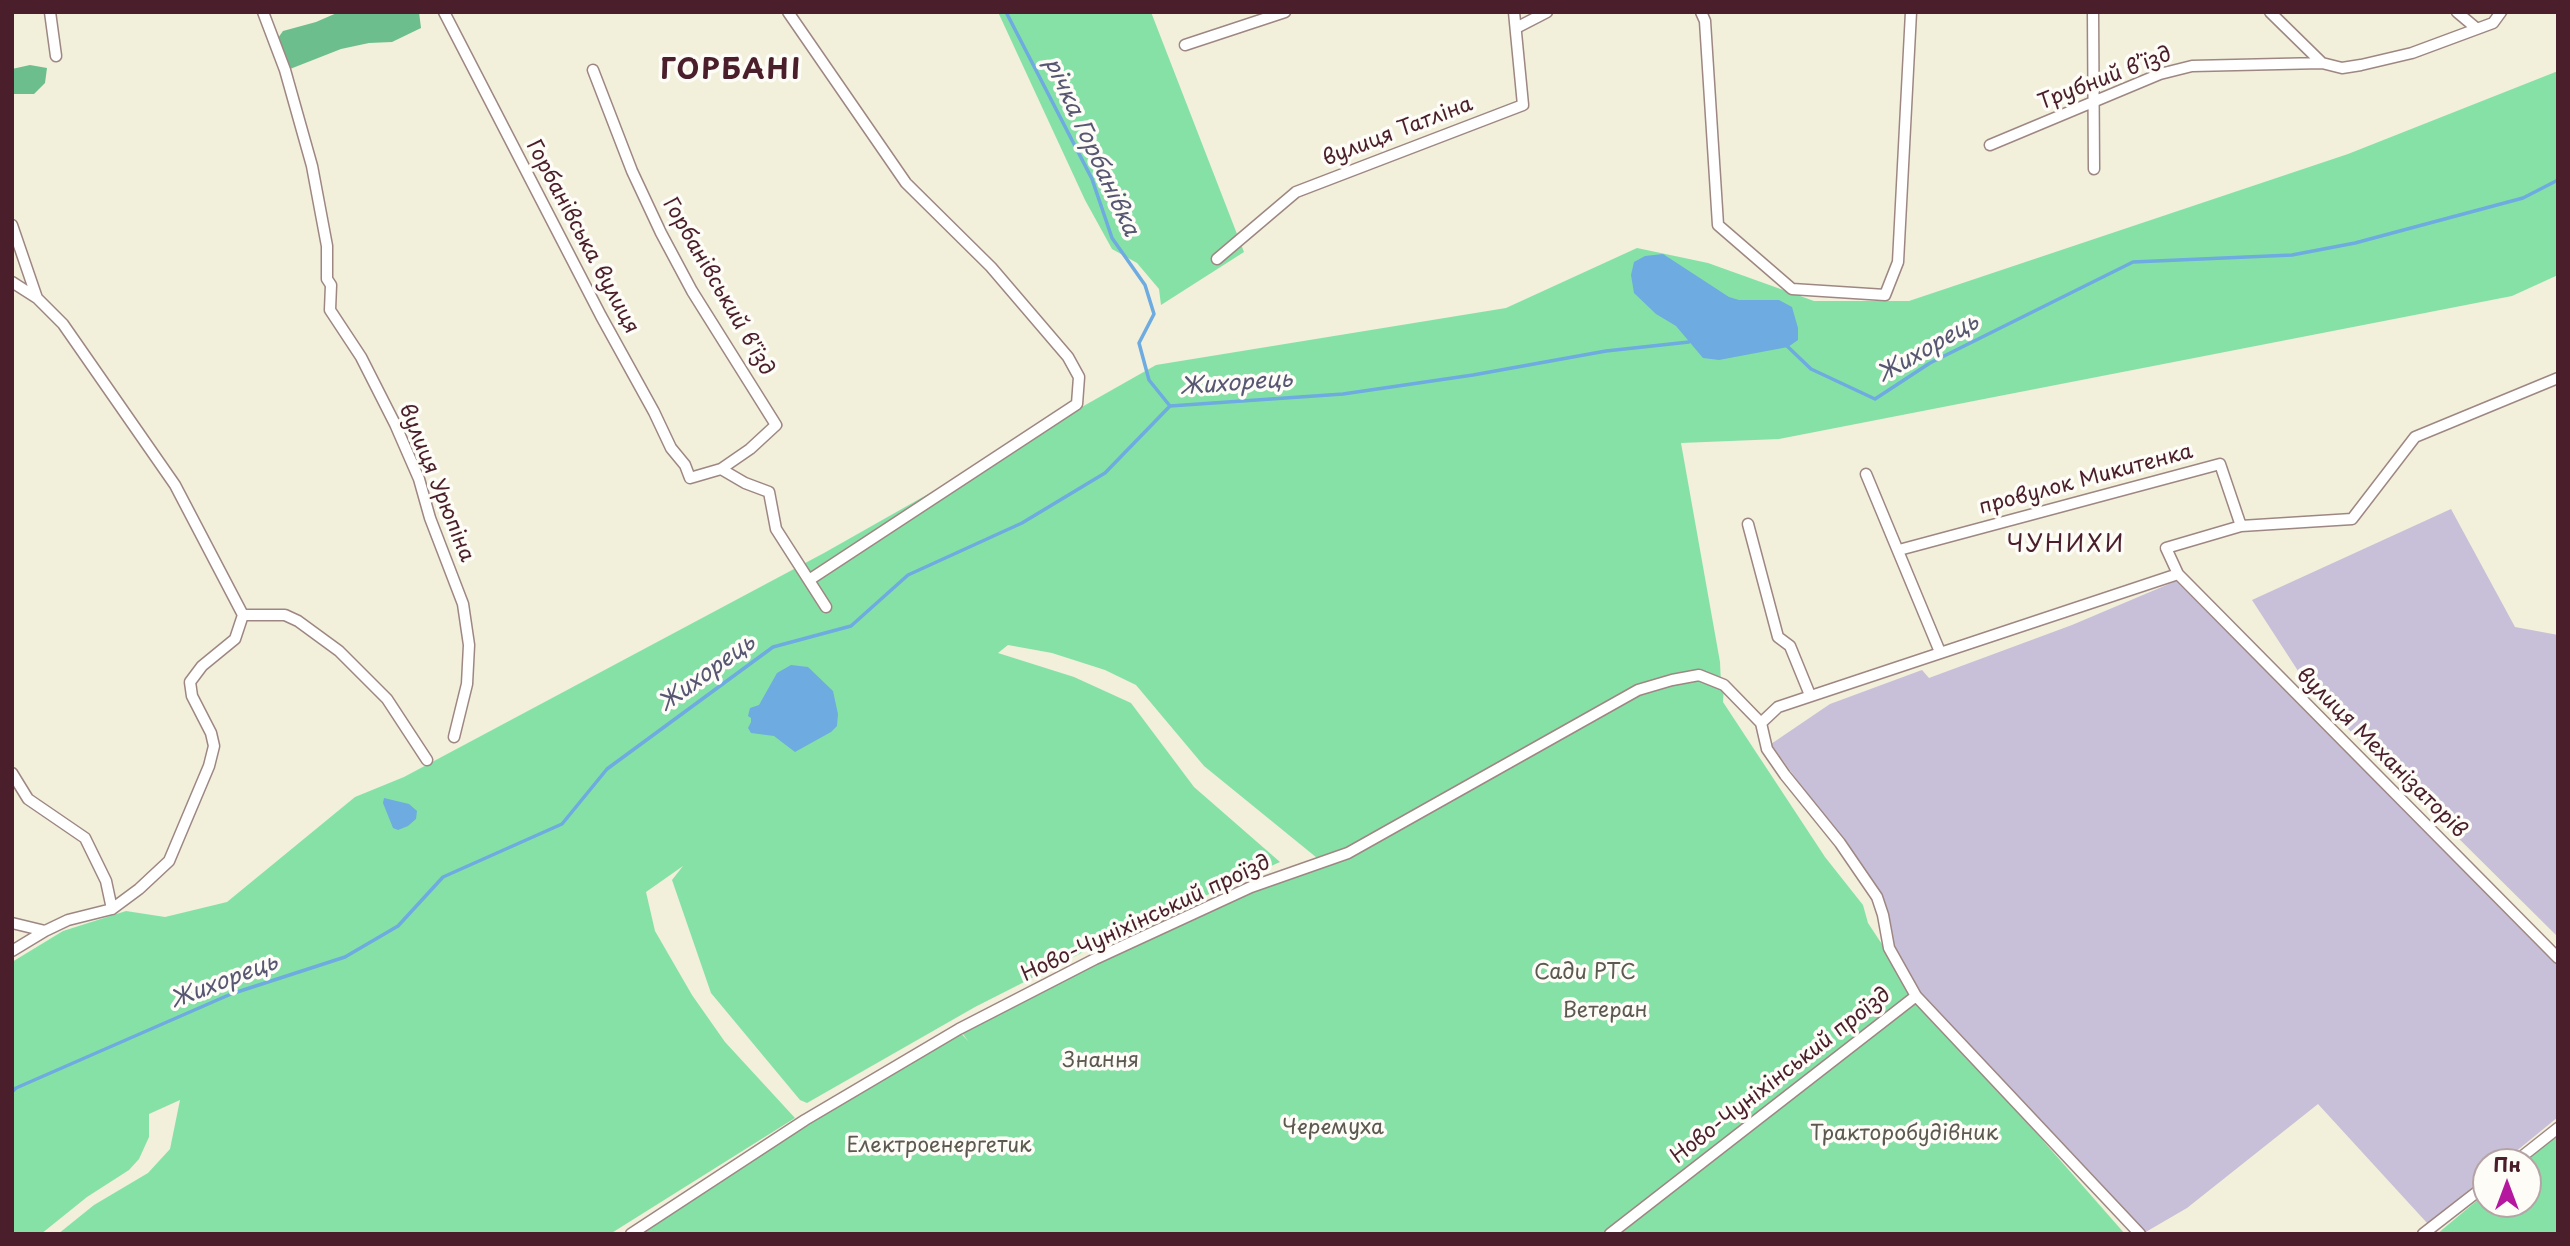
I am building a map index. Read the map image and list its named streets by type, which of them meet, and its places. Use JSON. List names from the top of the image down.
{
  "streets": {
    "street": [
      "Трубний в’їзд",
      "вулиця Татліна",
      "Горбанівська вулиця",
      "Горбанівський в'їзд",
      "провулок Микитенка",
      "вулиця Урюпіна",
      "вулиця Механізаторів",
      "Ново-Чуніхінський проїзд"
    ]
  },
  "crossings": [
    ["Горбанівська вулиця", "Горбанівський в'їзд"]
  ],
  "districts": ["ГОРБАНІ", "ЧУНИХИ"],
  "water": ["річка Горбанівка", "Жихорець"],
  "parks": [
    "Сади РТС",
    "Ветеран",
    "Знання",
    "Черемуха",
    "Тракторобудівник",
    "Електроенергетик"
  ],
  "north": "top"
}
